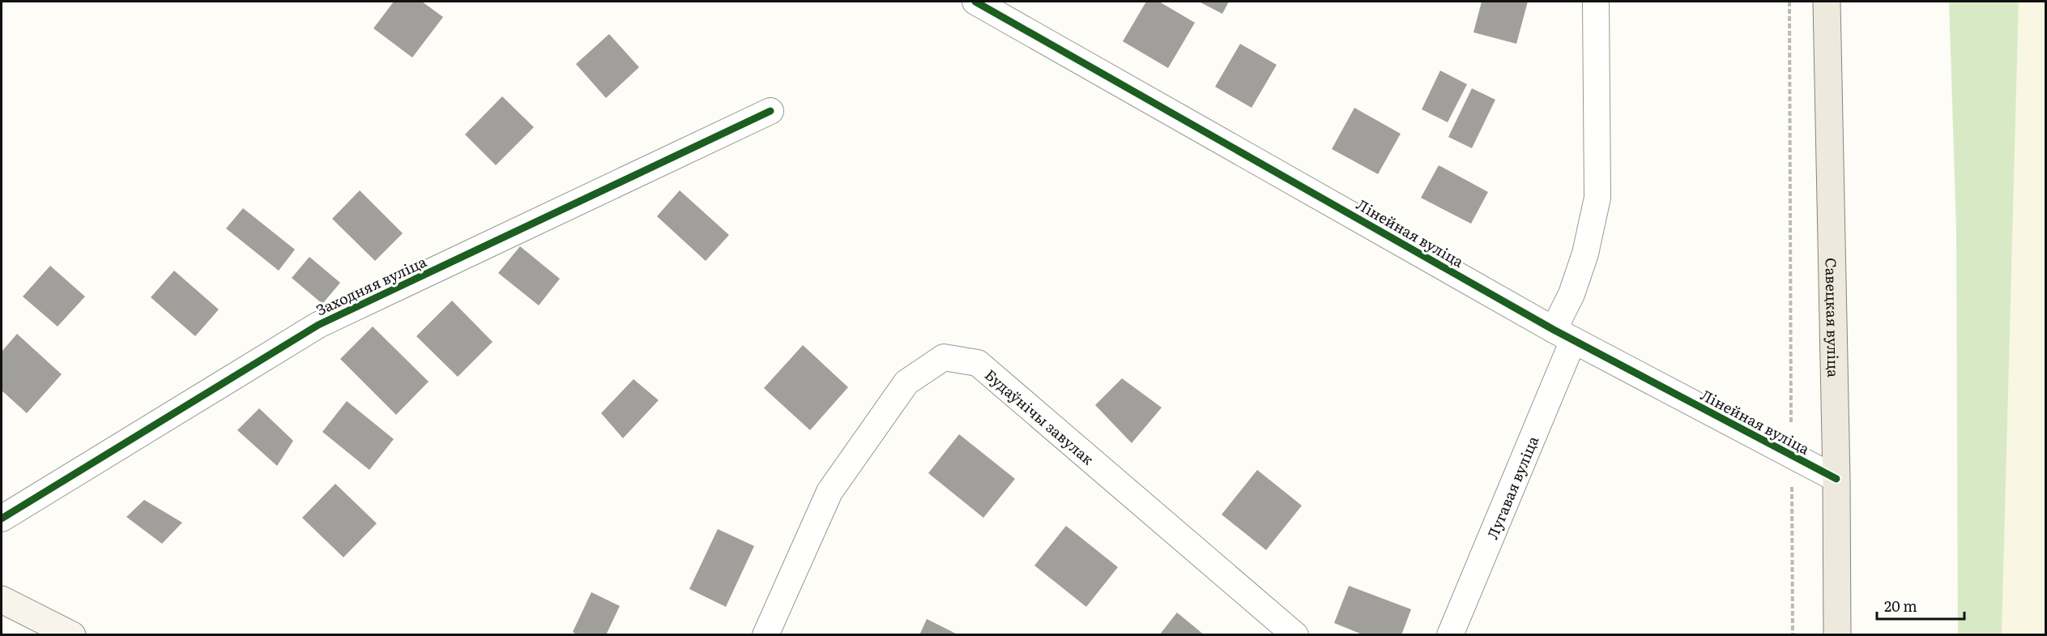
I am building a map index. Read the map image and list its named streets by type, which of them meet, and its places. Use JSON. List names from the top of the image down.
{
  "streets": {
    "main road": ["Савецкая вуліца"],
    "street": [
      "Лінейная вуліца",
      "Заходняя вуліца",
      "Будаўнічы завулак",
      "Лугавая вуліца"
    ]
  },
  "crossings": [
    ["Лінейная вуліца", "Савецкая вуліца"],
    ["Лінейная вуліца", "Лугавая вуліца"]
  ],
  "scale_bar": "20 m"
}
